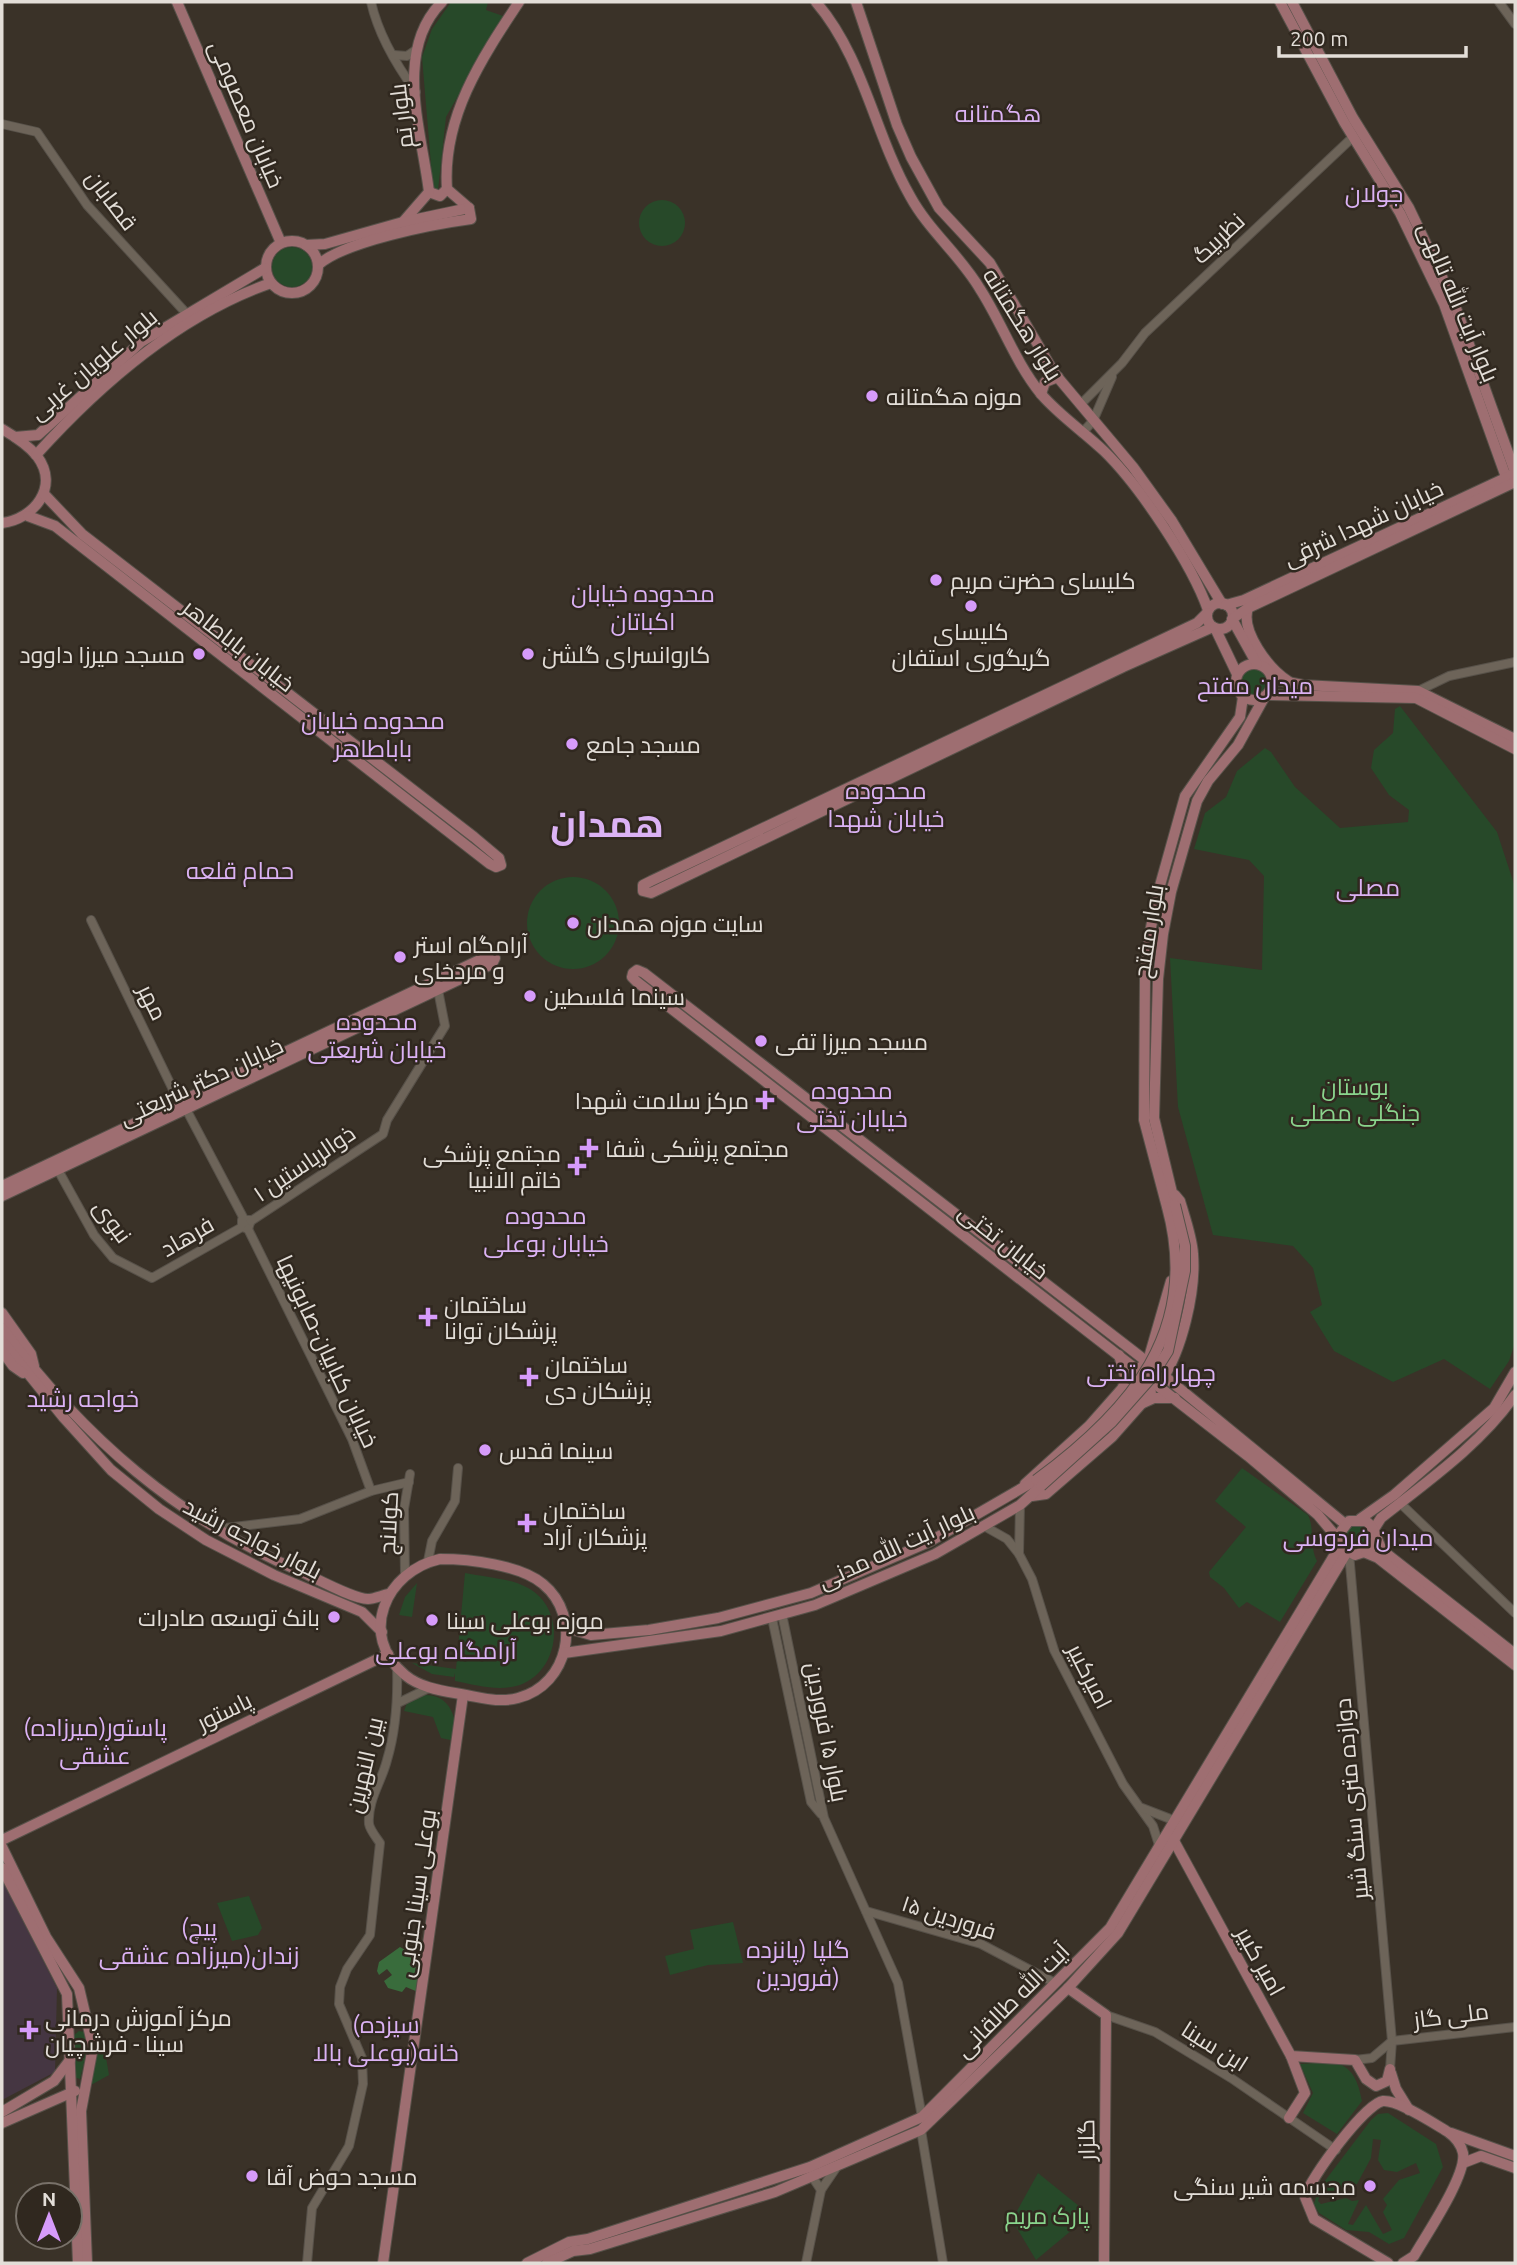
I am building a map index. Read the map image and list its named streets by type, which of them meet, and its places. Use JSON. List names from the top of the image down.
{
  "streets": {
    "main road": [
      "خیابان معصومی",
      "بلوار بَم",
      "بلوار آیت الله تالهی",
      "بلوار هگمتانه",
      "بلوار علویان غربی",
      "خیابان شهدا شرقی",
      "خیابان باباطاهر",
      "بلوار مفتح",
      "خیابان دکتر شریعتی",
      "خیابان تختی",
      "بلوار خواجه رشید",
      "بلوار آیت الله مدنی",
      "پاستور",
      "بوعلی سینا جنوبی",
      "امیر کبیر",
      "آیت الله طالقانی",
      "ابن سینا",
      "گلزار"
    ],
    "street": [
      "قصابان",
      "نظربیگ",
      "مهر",
      "ذوالریاستین ۱",
      "نبوی",
      "فرهاد",
      "خیابان کبابیان-صابونیها",
      "کولانج",
      "امیرکبیر",
      "بلوار ۱۵ فروردین",
      "بین النهرین",
      "دوازده متری سنگ شیر",
      "۱۵ فروردین",
      "ملی گاز"
    ]
  },
  "crossings": [
    ["خیابان معصومی", "بلوار علویان غربی"],
    ["قصابان", "بلوار علویان غربی"],
    ["نظربیگ", "بلوار آیت الله تالهی"],
    ["نظربیگ", "بلوار هگمتانه"],
    ["بلوار آیت الله تالهی", "خیابان شهدا شرقی"],
    ["بلوار هگمتانه", "خیابان شهدا شرقی"],
    ["مهر", "خیابان دکتر شریعتی"],
    ["مهر", "خیابان کبابیان-صابونیها"],
    ["خیابان دکتر شریعتی", "ذوالریاستین ۱"],
    ["خیابان دکتر شریعتی", "نبوی"],
    ["خیابان دکتر شریعتی", "خیابان کبابیان-صابونیها"],
    ["ذوالریاستین ۱", "فرهاد"],
    ["ذوالریاستین ۱", "خیابان کبابیان-صابونیها"],
    ["نبوی", "فرهاد"],
    ["فرهاد", "خیابان کبابیان-صابونیها"],
    ["خیابان تختی", "دوازده متری سنگ شیر"],
    ["خیابان تختی", "آیت الله طالقانی"],
    ["خیابان کبابیان-صابونیها", "کولانج"],
    ["کولانج", "بلوار خواجه رشید"],
    ["کولانج", "بلوار آیت الله مدنی"],
    ["کولانج", "پاستور"],
    ["کولانج", "بین النهرین"],
    ["کولانج", "بوعلی سینا جنوبی"],
    ["بلوار خواجه رشید", "بلوار آیت الله مدنی"],
    ["بلوار خواجه رشید", "پاستور"],
    ["بلوار خواجه رشید", "بین النهرین"],
    ["بلوار خواجه رشید", "بوعلی سینا جنوبی"],
    ["بلوار آیت الله مدنی", "پاستور"],
    ["بلوار آیت الله مدنی", "بلوار ۱۵ فروردین"],
    ["بلوار آیت الله مدنی", "بین النهرین"],
    ["بلوار آیت الله مدنی", "بوعلی سینا جنوبی"],
    ["امیرکبیر", "آیت الله طالقانی"],
    ["پاستور", "بین النهرین"],
    ["پاستور", "بوعلی سینا جنوبی"],
    ["بلوار ۱۵ فروردین", "۱۵ فروردین"],
    ["بلوار ۱۵ فروردین", "آیت الله طالقانی"],
    ["بین النهرین", "بوعلی سینا جنوبی"],
    ["دوازده متری سنگ شیر", "آیت الله طالقانی"],
    ["دوازده متری سنگ شیر", "ملی گاز"],
    ["۱۵ فروردین", "آیت الله طالقانی"],
    ["امیر کبیر", "آیت الله طالقانی"],
    ["امیر کبیر", "ابن سینا"],
    ["آیت الله طالقانی", "ابن سینا"],
    ["ابن سینا", "گلزار"]
  ],
  "districts": [
    "هگمتانه",
    "جولان",
    "محدوده خیابان اکباتان",
    "میدان مفتح",
    "محدوده خیابان باباطاهر",
    "محدوده خیابان شهدا",
    "همدان",
    "حمام قلعه",
    "مصلی",
    "محدوده خیابان شریعتی",
    "محدوده خیابان تختی",
    "محدوده خیابان بوعلی",
    "چهار راه تختی",
    "خواجه رشید",
    "میدان فردوسی",
    "آرامگاه بوعلی",
    "(پاستور(میرزاده عشقی",
    "(پیچ زندان(میرزاده عشقی",
    "گلپا (پانزده فروردین)",
    "(سیزده خانه(بوعلی بالا"
  ],
  "parks": ["بوستان جنگلی مصلی", "پارک مریم"],
  "places": {
    "other": [
      "موزه هگمتانه",
      "کلیسای حضرت مریم",
      "کلیسای گریگوری استفان",
      "مسجد میرزا داوود",
      "کاروانسرای گلشن",
      "مسجد جامع",
      "سایت موزه همدان",
      "آرامگاه استر و مردخای",
      "سینما فلسطین",
      "مسجد میرزا تفی",
      "سینما قدس",
      "بانک توسعه صادرات",
      "موزه بوعلی سینا",
      "مسجد حوض آقا",
      "مجسمه شیر سنگی"
    ],
    "health": [
      "مرکز سلامت شهدا",
      "مجتمع پزشکی شفا",
      "مجتمع پزشکی خاتم الانبیا",
      "ساختمان پزشکان توانا",
      "ساختمان پزشکان دی",
      "ساختمان پزشکان آراد",
      "مرکز آموزش درمانی سینا - فرشچیان"
    ]
  },
  "scale_bar": "200 m",
  "north": "top"
}
